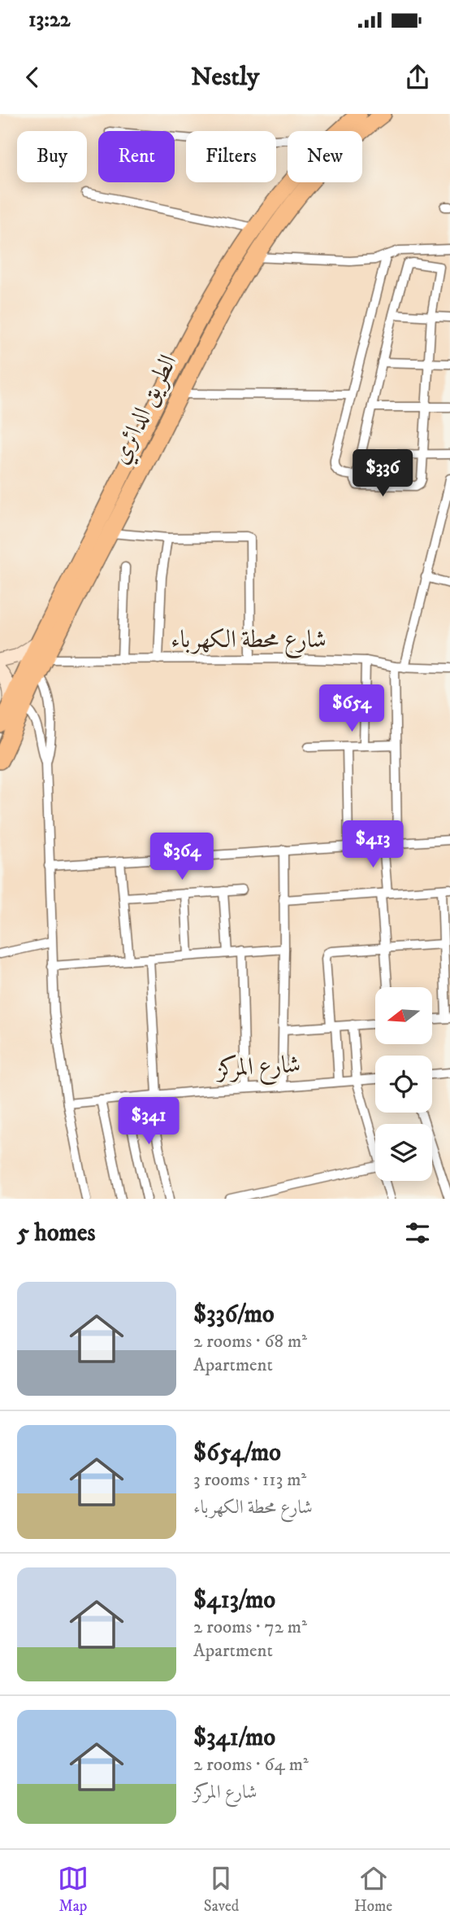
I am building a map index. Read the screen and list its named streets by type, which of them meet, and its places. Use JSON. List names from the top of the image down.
{
  "streets": {
    "highway": ["الطريق الدائري"],
    "street": ["شارع محطة الكهرباء", "شارع المركز"]
  },
  "crossings": [
    ["الطريق الدائري", "شارع محطة الكهرباء"]
  ],
  "north": "left",
  "page": {
    "status": "13:22",
    "header": "Nestly",
    "chip": [
      "Buy",
      "Rent",
      "Filters",
      "New"
    ],
    "price": [
      "$336",
      "$654",
      "$413",
      "$364",
      "$341"
    ],
    "heading": "5 homes",
    "list": [
      {
        "name": "$336/mo",
        "note": "2 rooms · 68 m² · Apartment"
      },
      {
        "name": "$654/mo",
        "note": "3 rooms · 113 m² · شارع محطة الكهرباء"
      },
      {
        "name": "$413/mo",
        "note": "2 rooms · 72 m² · Apartment"
      },
      {
        "name": "$341/mo",
        "note": "2 rooms · 64 m² · شارع المركز"
      }
    ],
    "tabs": ["Map", "Saved", "Home"]
  }
}
